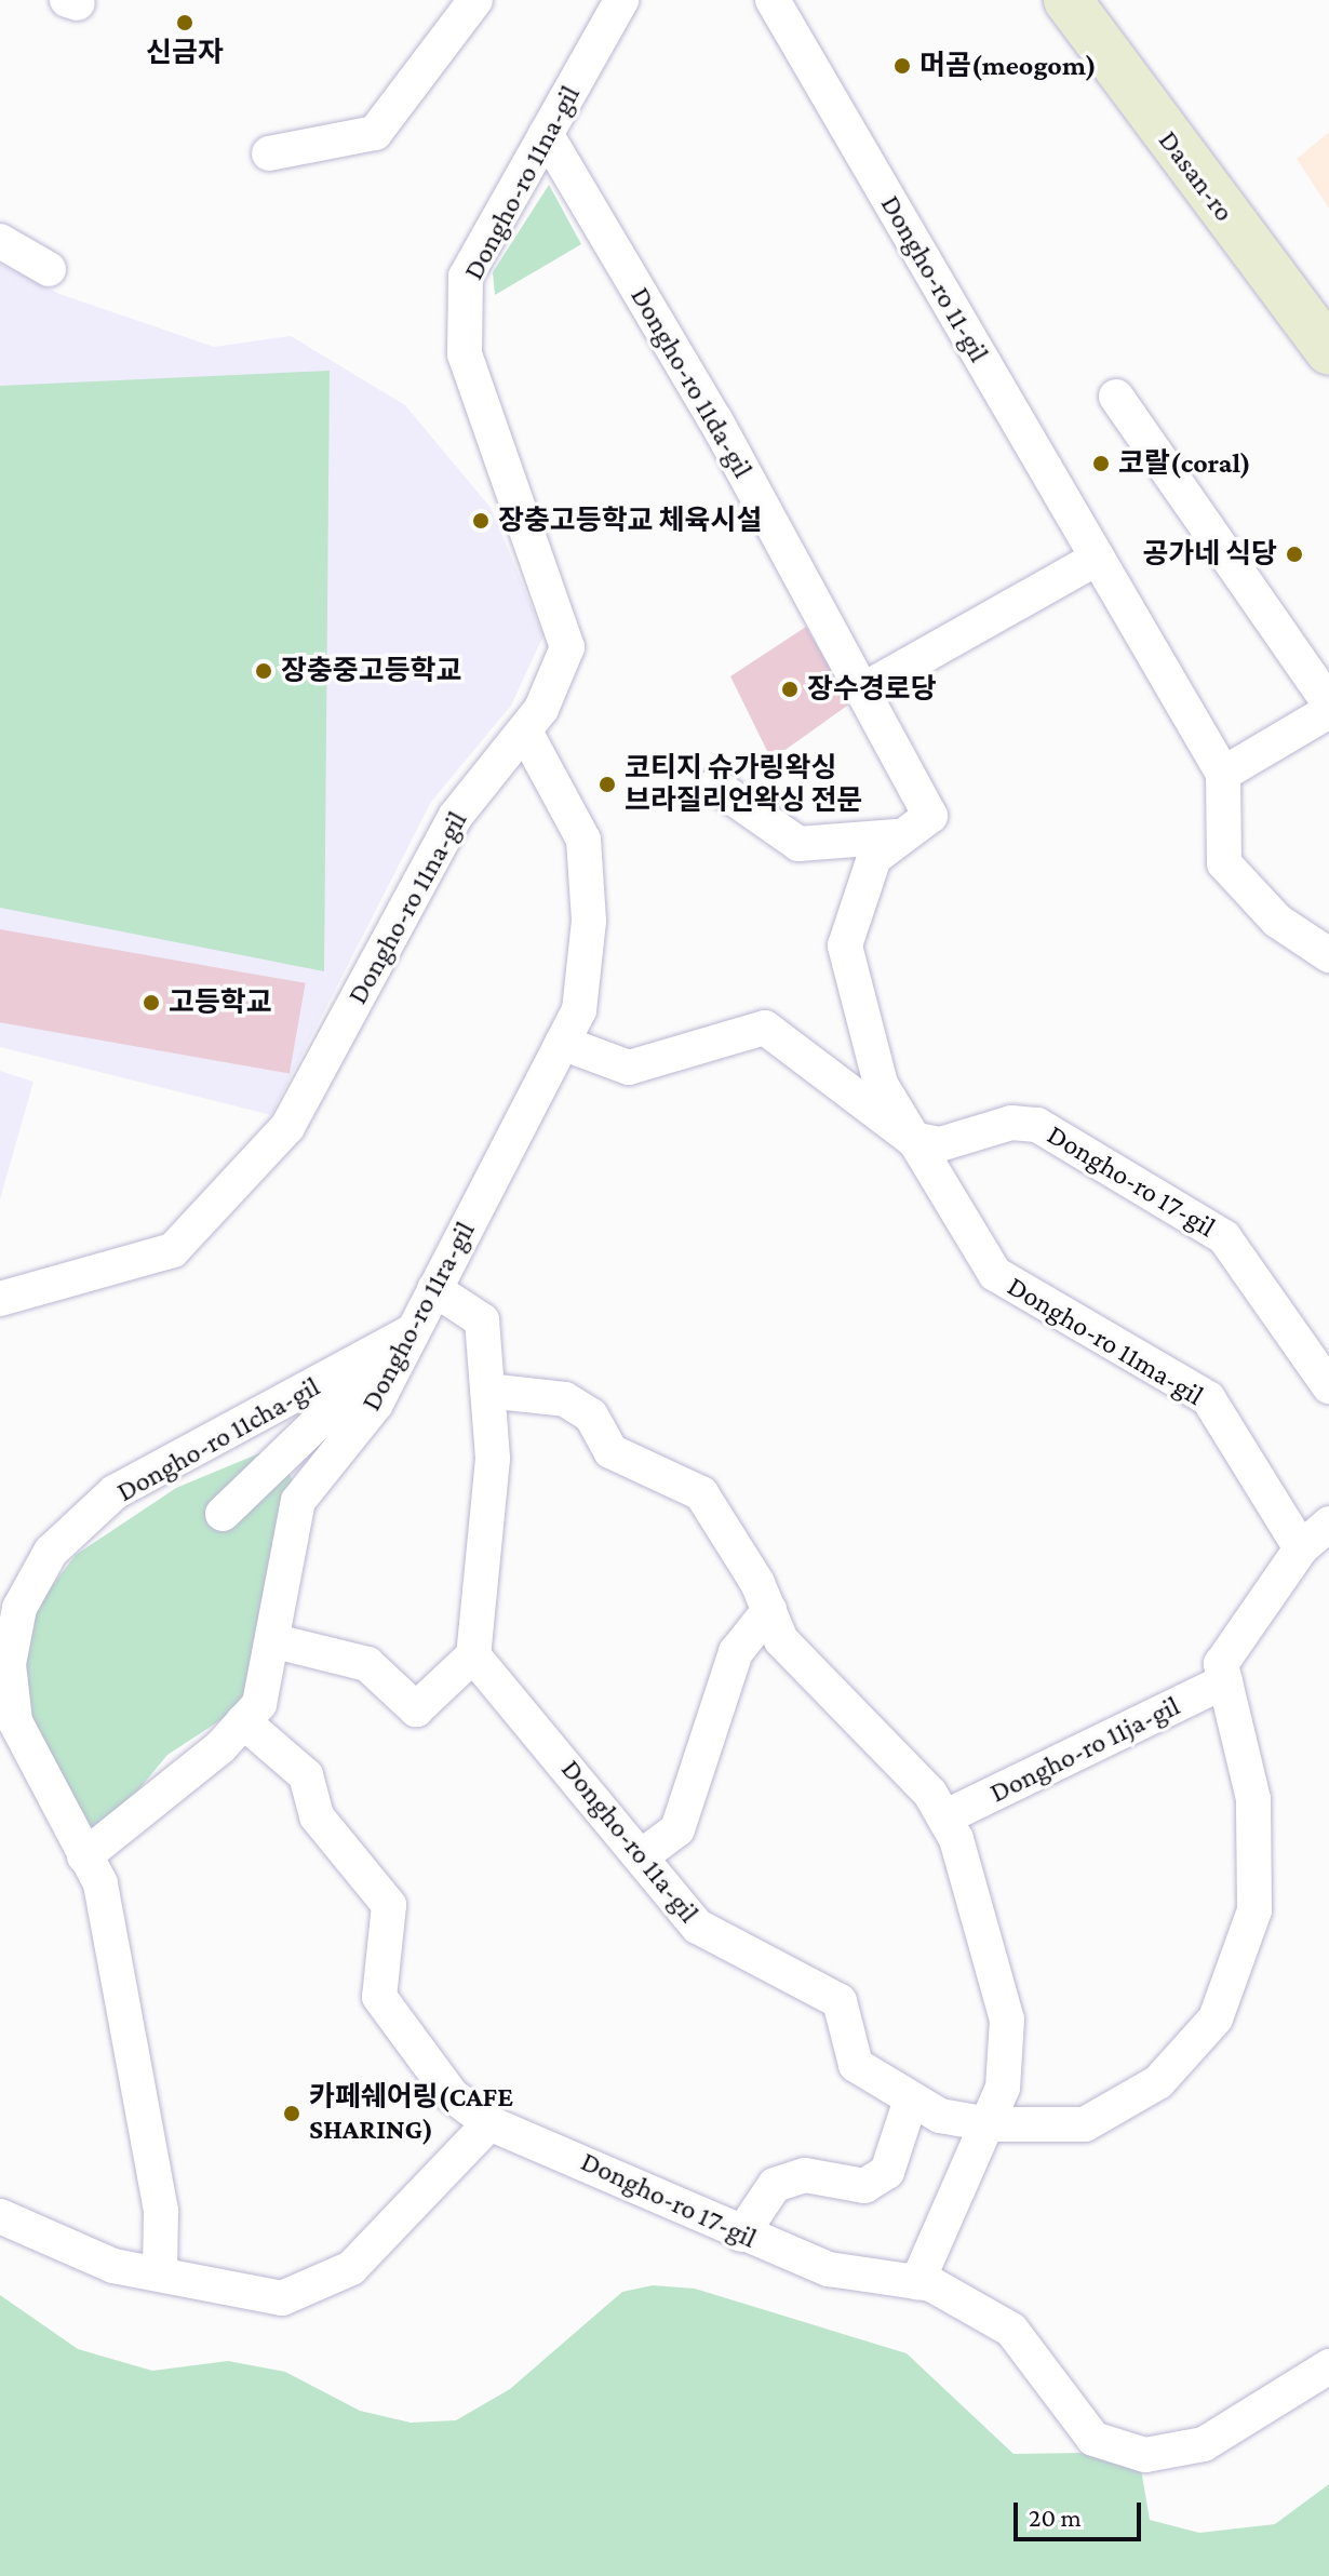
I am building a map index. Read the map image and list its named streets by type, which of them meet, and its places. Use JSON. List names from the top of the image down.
{
  "streets": {
    "main road": ["Dasan-ro"],
    "street": [
      "Dongho-ro 11na-gil",
      "Dongho-ro 11-gil",
      "Dongho-ro 11da-gil",
      "Dongho-ro 17-gil",
      "Dongho-ro 11ra-gil",
      "Dongho-ro 11ma-gil",
      "Dongho-ro 11cha-gil",
      "Dongho-ro 11ja-gil",
      "Dongho-ro 11a-gil"
    ]
  },
  "crossings": [
    ["Dongho-ro 11na-gil", "Dongho-ro 11da-gil"],
    ["Dongho-ro 11na-gil", "Dongho-ro 11ra-gil"],
    ["Dongho-ro 11da-gil", "Dongho-ro 11ma-gil"],
    ["Dongho-ro 17-gil", "Dongho-ro 11ma-gil"],
    ["Dongho-ro 11ra-gil", "Dongho-ro 11ma-gil"],
    ["Dongho-ro 11ra-gil", "Dongho-ro 11cha-gil"]
  ],
  "places": [
    "신금자",
    "머곰(meogom)",
    "코랄(coral)",
    "장충고등학교 체육시설",
    "공가네 식당",
    "장충중고등학교",
    "장수경로당",
    "코티지 슈가링왁싱 브라질리언왁싱 전문",
    "고등학교",
    "카페쉐어링(CAFE SHARING)"
  ],
  "scale_bar": "20 m"
}
